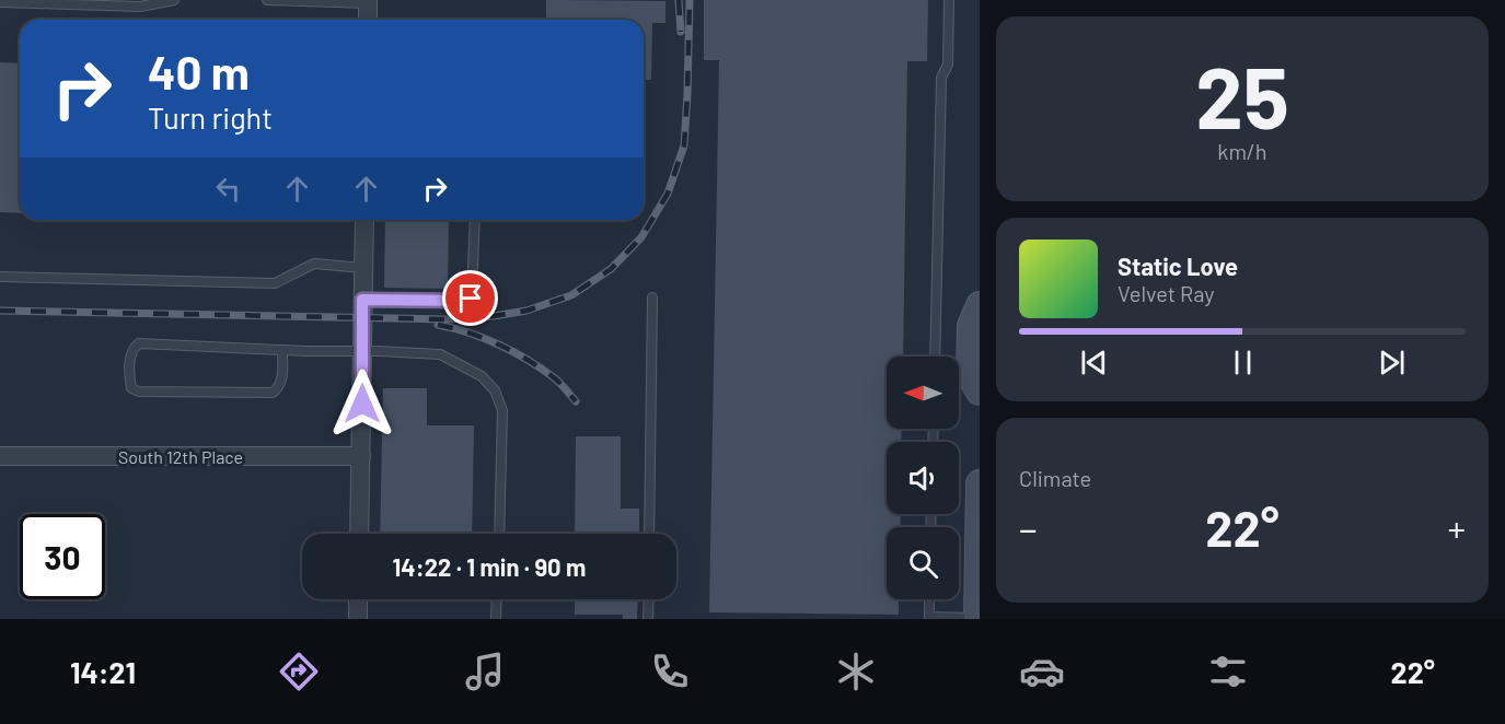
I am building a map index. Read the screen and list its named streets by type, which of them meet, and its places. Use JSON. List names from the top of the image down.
{
  "streets": {
    "street": ["South 12th Place"]
  },
  "north": "left",
  "page": {
    "tile": [
      ["25", "km/h"],
      "Climate"
    ],
    "turn": ["40 m", "Turn right"],
    "song": ["Static Love", "Velvet Ray"],
    "heat": ["−", "22°", "+"],
    "limit": "30",
    "trip": "14:22 · 1 min · 90 m",
    "tabs": ["14:21", "22°"]
  }
}
